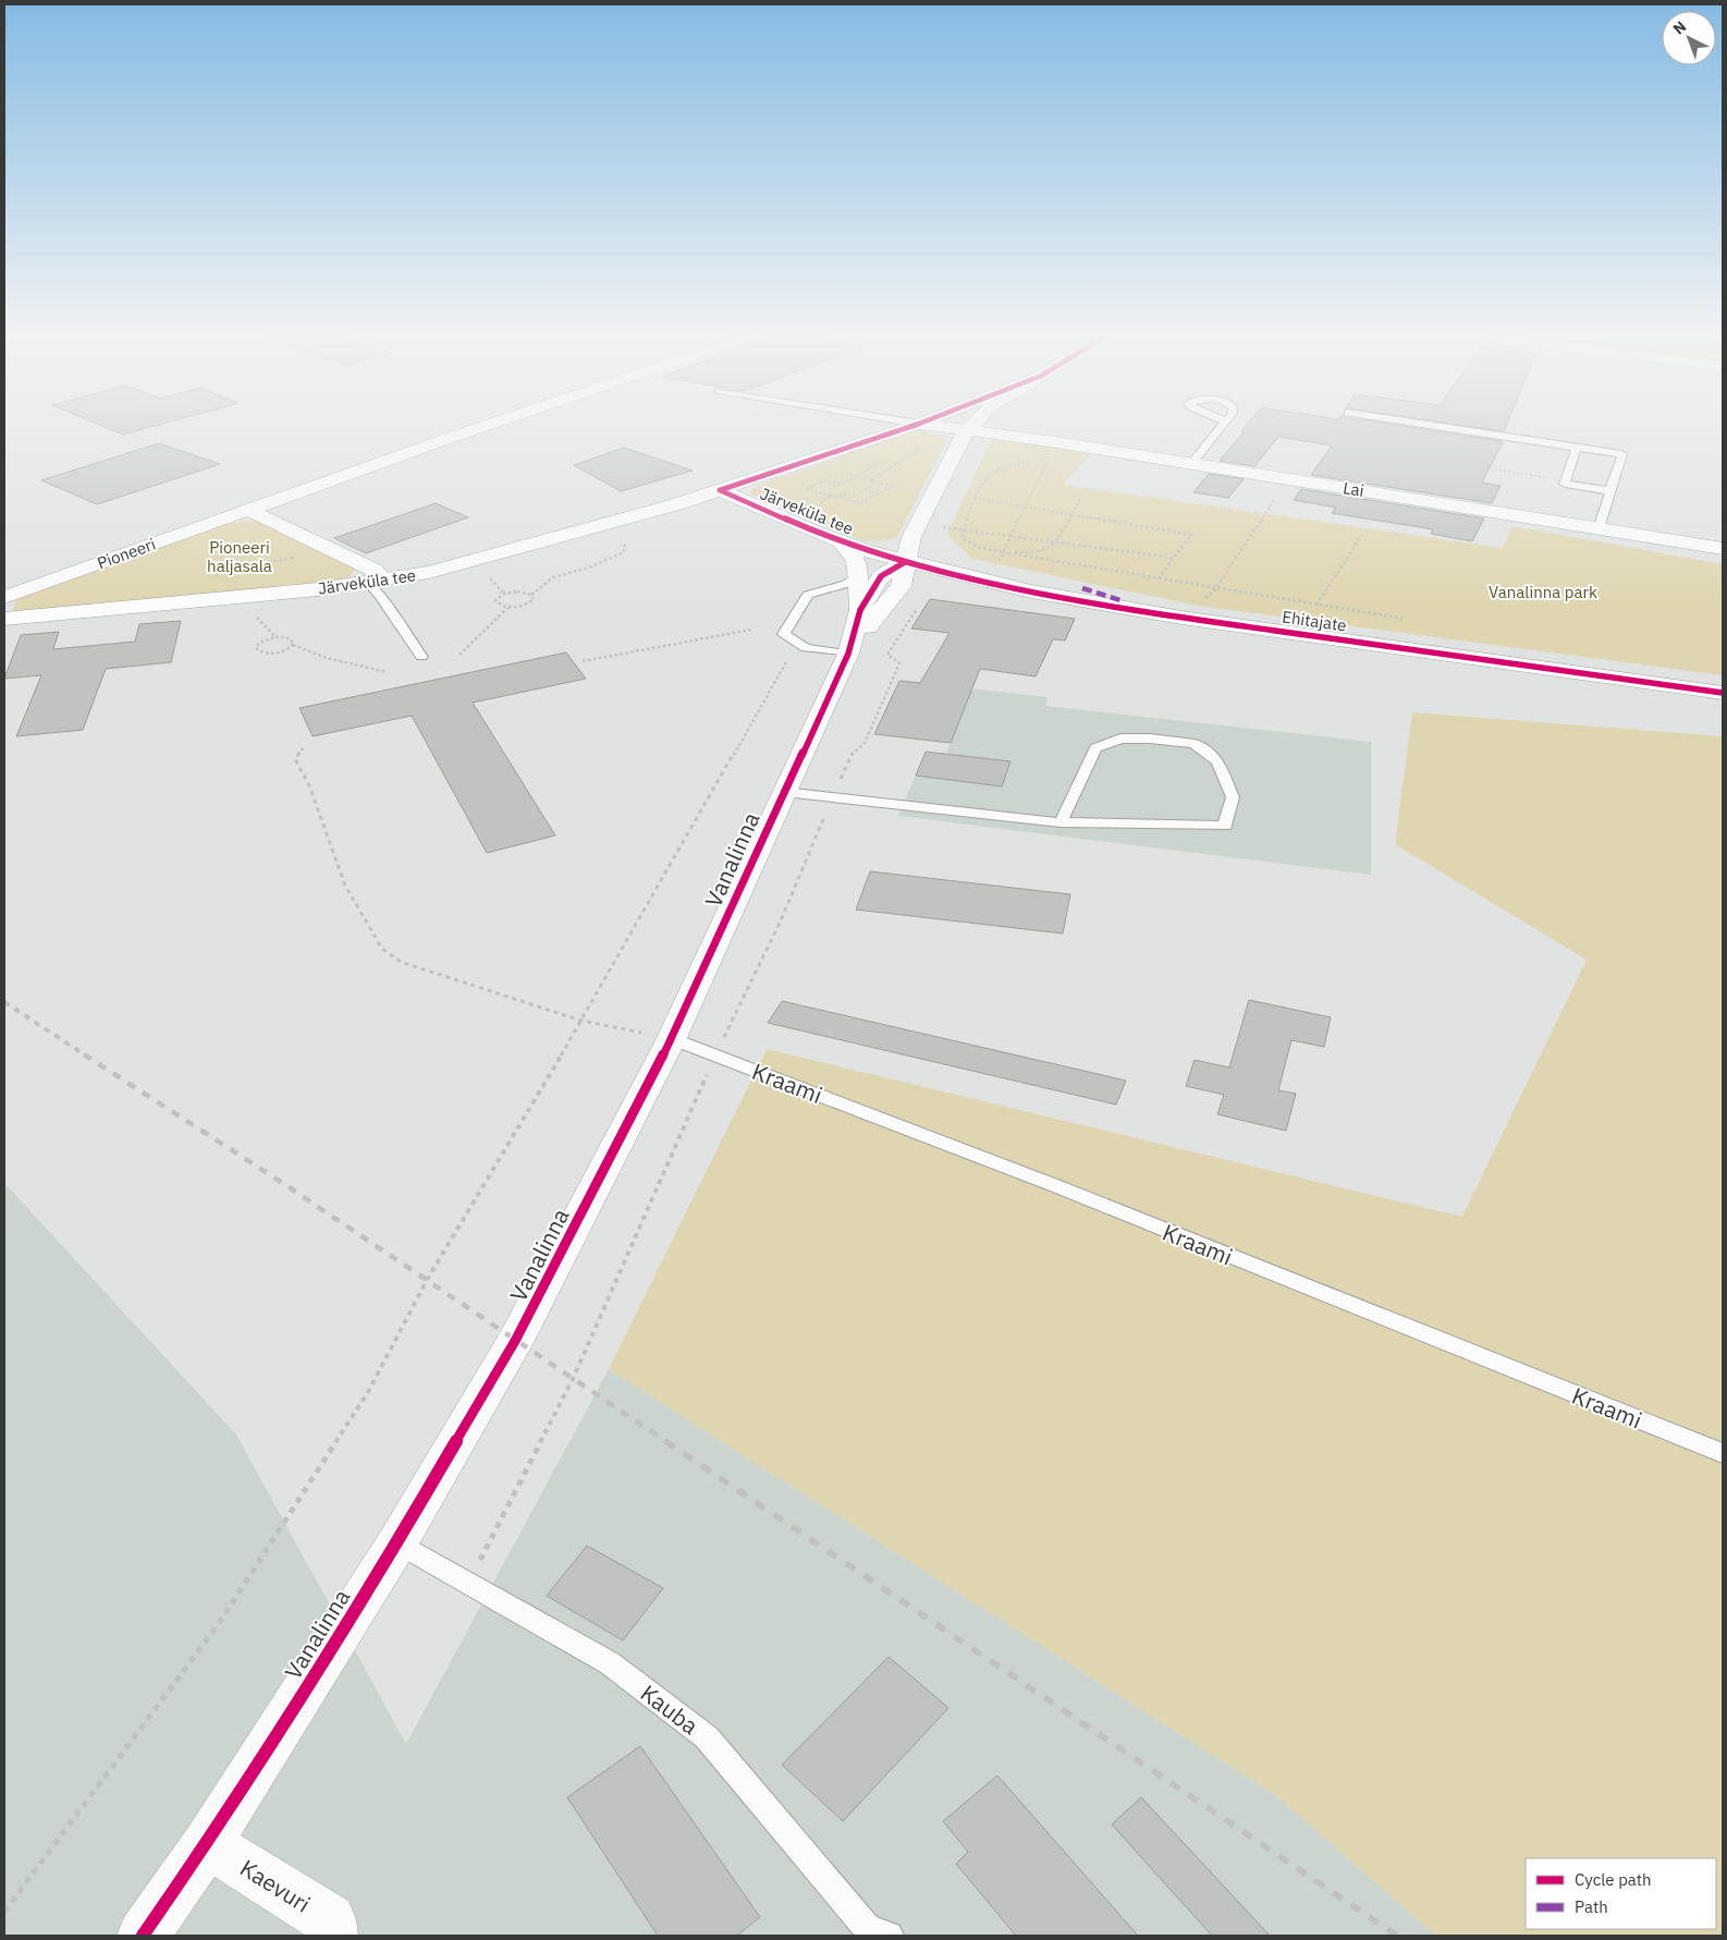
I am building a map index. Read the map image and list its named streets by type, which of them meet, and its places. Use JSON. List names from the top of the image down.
{
  "streets": {
    "street": [
      "Lai",
      "Järveküla tee",
      "Pioneeri",
      "Ehitajate",
      "Vanalinna",
      "Kaevuri"
    ],
    "lane": ["Kraami", "Kauba"]
  },
  "crossings": [
    ["Lai", "Järveküla tee"],
    ["Järveküla tee", "Ehitajate"],
    ["Järveküla tee", "Vanalinna"],
    ["Ehitajate", "Vanalinna"],
    ["Vanalinna", "Kraami"],
    ["Vanalinna", "Kauba"],
    ["Vanalinna", "Kaevuri"]
  ],
  "parks": ["Pioneeri haljasala", "Vanalinna park"],
  "legend": ["Cycle path", "Path"],
  "north": "top left"
}
